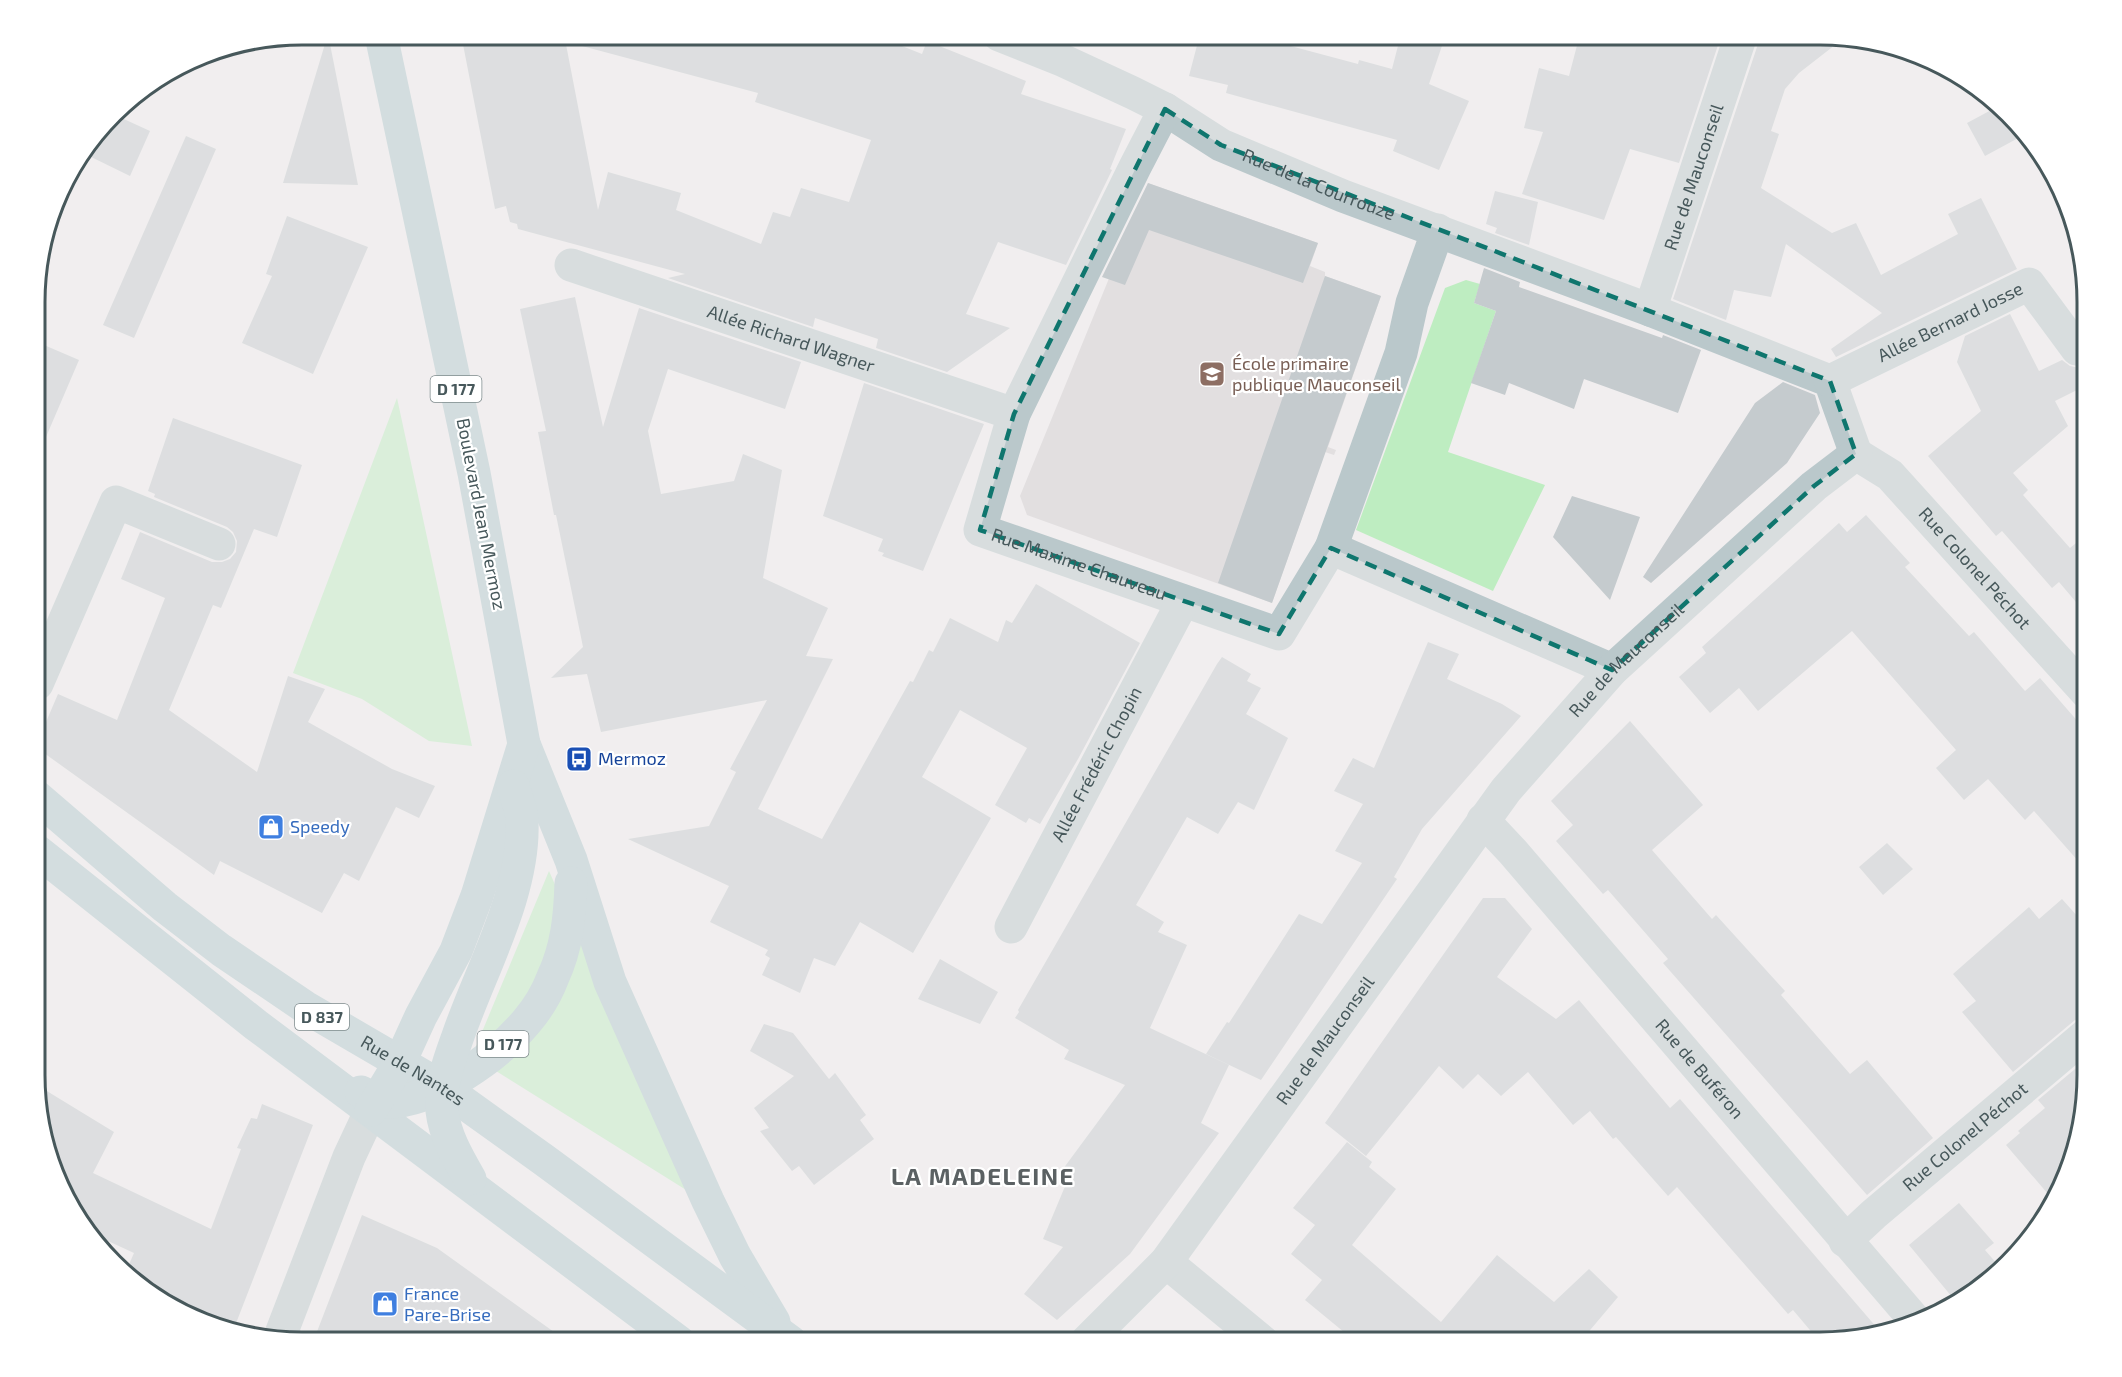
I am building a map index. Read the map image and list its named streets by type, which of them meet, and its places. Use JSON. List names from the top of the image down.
{
  "streets": {
    "main road": [
      "D 177",
      "Boulevard Jean Mermoz",
      "D 837",
      "Rue de Nantes"
    ],
    "street": [
      "Rue de Mauconseil",
      "Rue de la Courrouze",
      "Allée Bernard Josse",
      "Allée Richard Wagner",
      "Rue Maxime Chauveau",
      "Rue Colonel Péchot",
      "Allée Frédéric Chopin",
      "Rue de Buféron"
    ]
  },
  "crossings": [
    ["Rue de Mauconseil", "Rue de la Courrouze"],
    ["Rue de Mauconseil", "Rue Colonel Péchot"],
    ["Rue de Mauconseil", "Rue de Buféron"],
    ["Rue de la Courrouze", "Rue Maxime Chauveau"],
    ["Allée Richard Wagner", "Rue Maxime Chauveau"],
    ["D 177", "Boulevard Jean Mermoz"],
    ["D 177", "D 837"],
    ["D 177", "Rue de Nantes"],
    ["Boulevard Jean Mermoz", "Rue de Nantes"],
    ["Rue Maxime Chauveau", "Allée Frédéric Chopin"],
    ["Rue Colonel Péchot", "Rue de Buféron"]
  ],
  "districts": ["LA MADELEINE"],
  "places": {
    "school or university": ["École primaire publique Mauconseil"],
    "bus stop": ["Mermoz"],
    "shop": ["Speedy", "France Pare-Brise"]
  }
}
